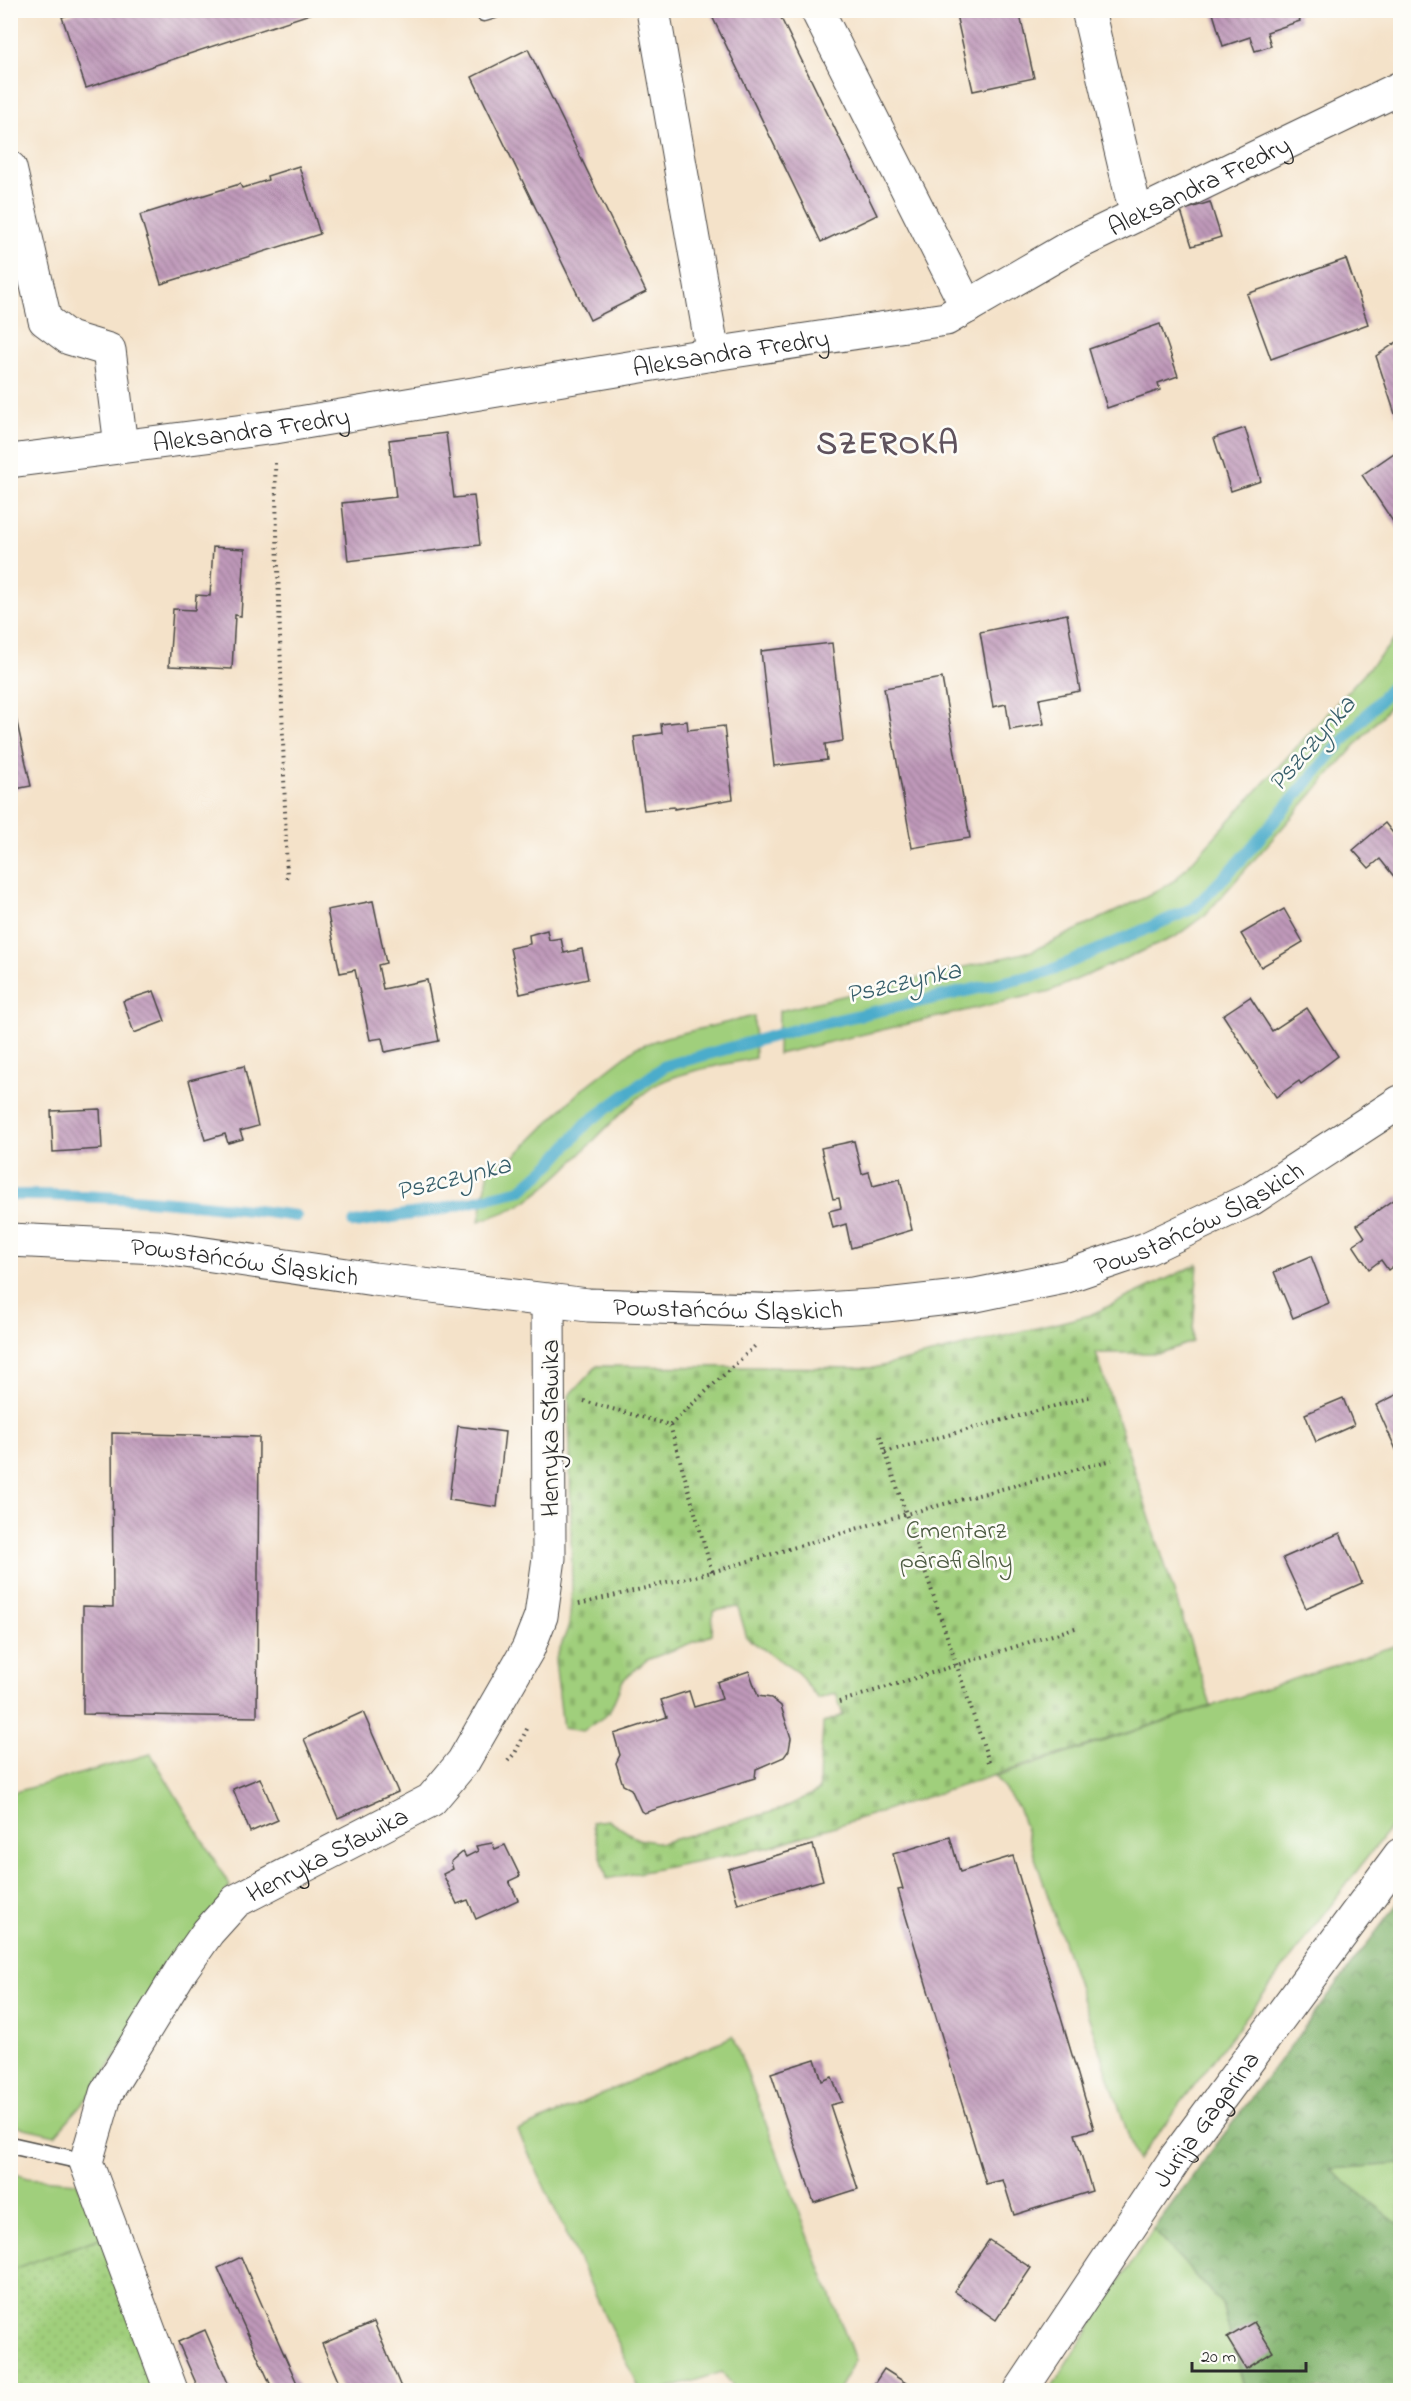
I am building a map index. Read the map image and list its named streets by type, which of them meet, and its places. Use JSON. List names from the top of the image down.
{
  "streets": {
    "street": [
      "Aleksandra Fredry",
      "Powstańców Śląskich",
      "Henryka Sławika",
      "Jurija Gagarina"
    ]
  },
  "crossings": [
    ["Powstańców Śląskich", "Henryka Sławika"]
  ],
  "districts": ["SZEROKA"],
  "water": ["Pszczynka"],
  "parks": ["Cmentarz parafialny"],
  "scale_bar": "20 m"
}
